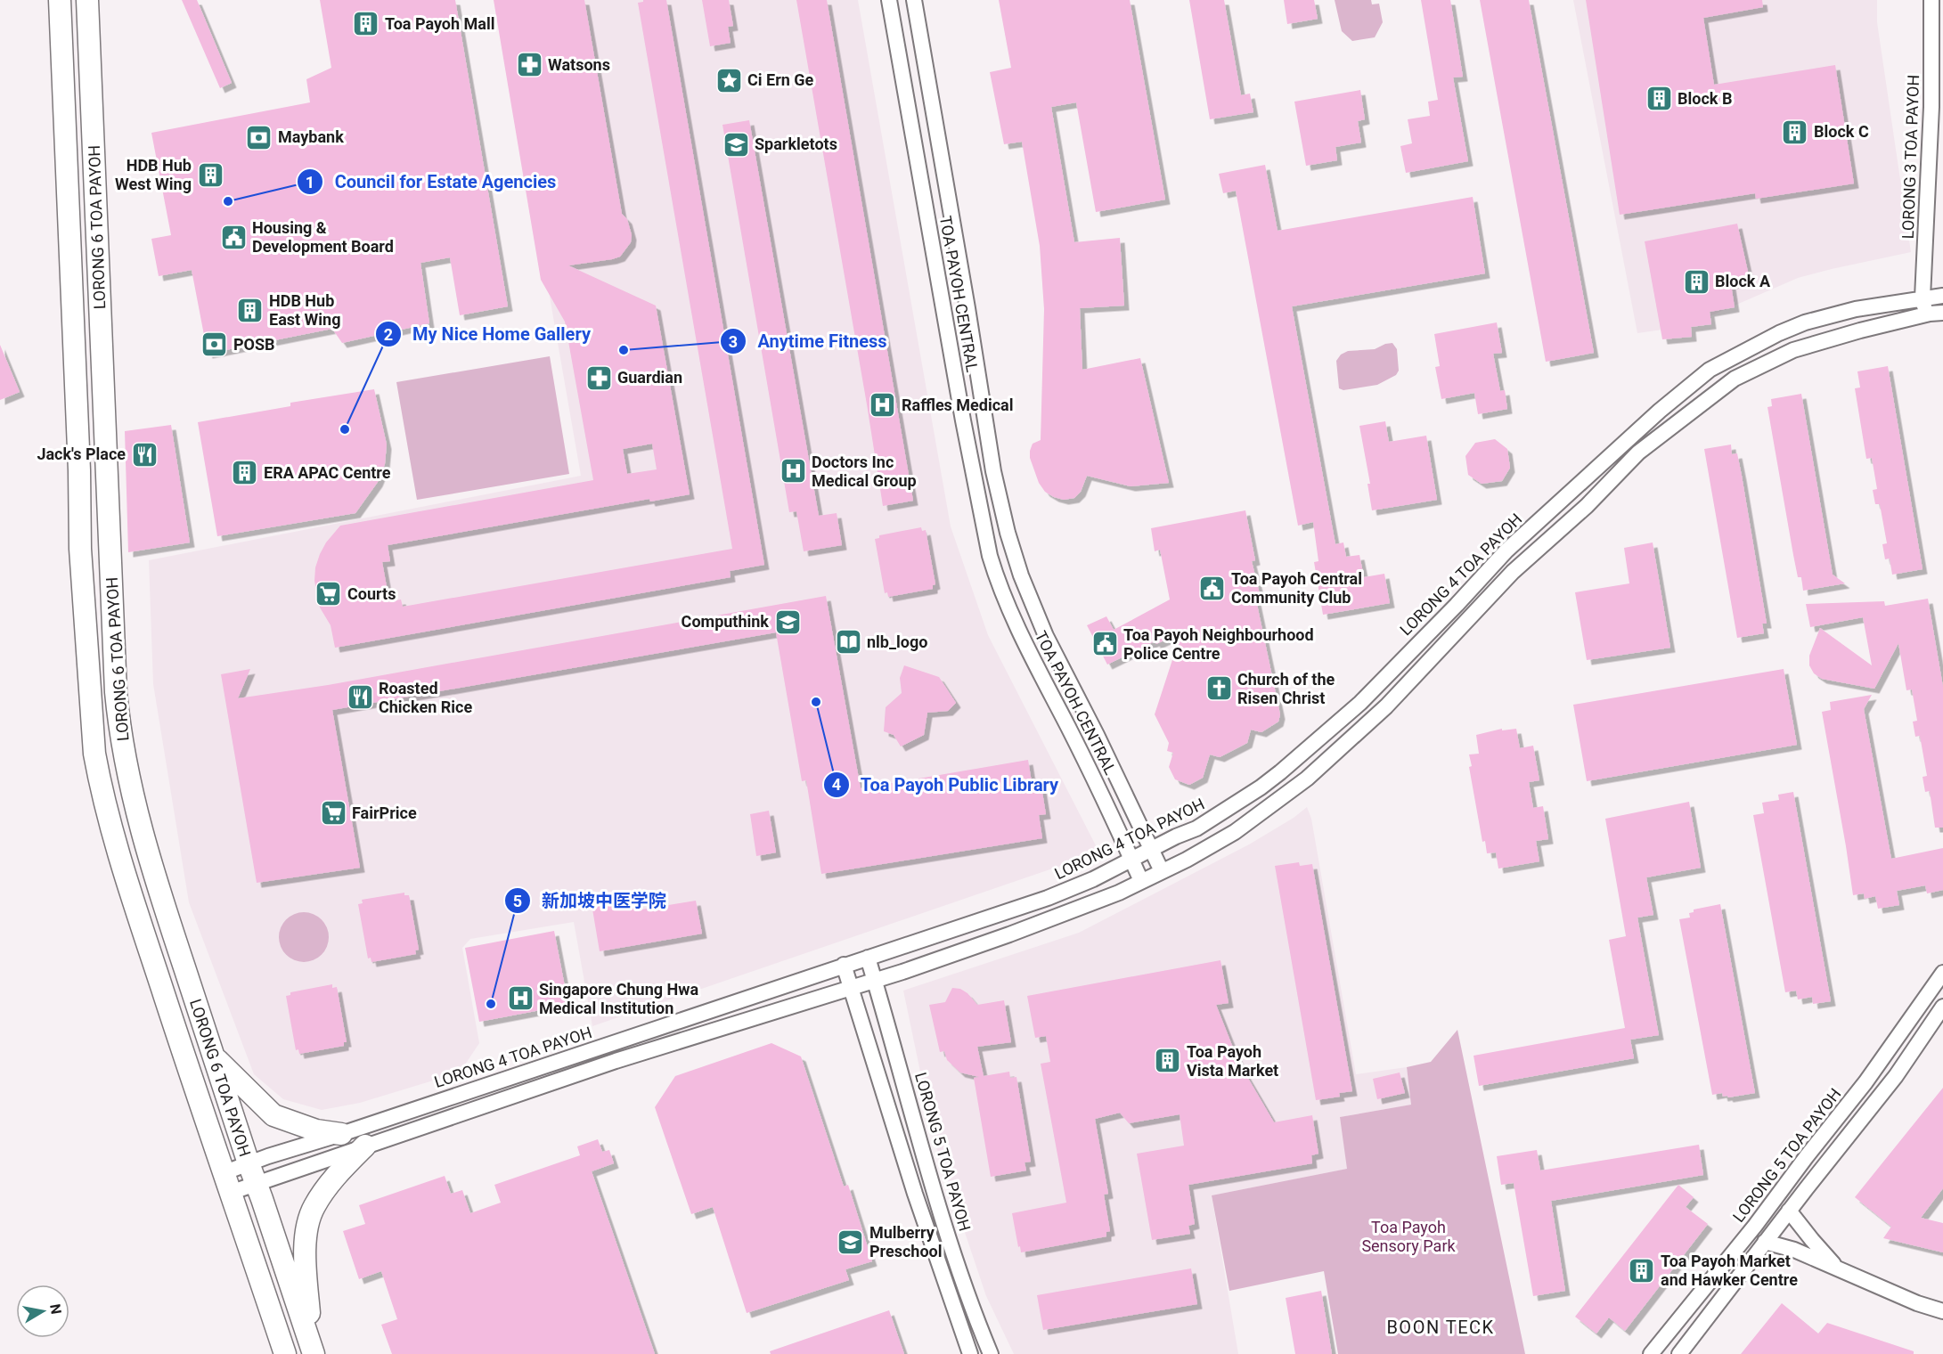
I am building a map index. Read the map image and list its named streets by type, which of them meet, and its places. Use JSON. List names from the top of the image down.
{
  "streets": {
    "main road": ["LORONG 6 TOA PAYOH"],
    "street": [
      "LORONG 3 TOA PAYOH",
      "TOA PAYOH CENTRAL",
      "LORONG 4 TOA PAYOH",
      "LORONG 5 TOA PAYOH"
    ]
  },
  "crossings": [
    ["LORONG 3 TOA PAYOH", "LORONG 4 TOA PAYOH"],
    ["LORONG 6 TOA PAYOH", "LORONG 4 TOA PAYOH"],
    ["TOA PAYOH CENTRAL", "LORONG 4 TOA PAYOH"],
    ["LORONG 4 TOA PAYOH", "LORONG 5 TOA PAYOH"]
  ],
  "districts": ["BOON TECK"],
  "parks": ["Toa Payoh Sensory Park"],
  "places": {
    "building": [
      "Toa Payoh Mall",
      "Block B",
      "Block C",
      "HDB Hub West Wing",
      "Block A",
      "HDB Hub East Wing",
      "ERA APAC Centre",
      "Toa Payoh Vista Market",
      "Toa Payoh Market and Hawker Centre"
    ],
    "pharmacy": ["Watsons", "Guardian"],
    "place": ["Ci Ern Ge"],
    "bank": ["Maybank", "POSB"],
    "school or university": ["Sparkletots", "Computhink", "Mulberry Preschool"],
    "other": [
      "Council for Estate Agencies",
      "Anytime Fitness",
      "My Nice Home Gallery",
      "Toa Payoh Public Library",
      "新加坡中医学院"
    ],
    "public building": ["Housing & Development Board", "Toa Payoh Central Community Club", "Toa Payoh Neighbourhood Police Centre"],
    "hospital": ["Raffles Medical", "Doctors Inc Medical Group", "Singapore Chung Hwa Medical Institution"],
    "restaurant": ["Jack's Place", "Roasted Chicken Rice"],
    "supermarket": ["Courts", "FairPrice"],
    "library": ["nlb_logo"],
    "church": ["Church of the Risen Christ"]
  },
  "north": "right"
}
